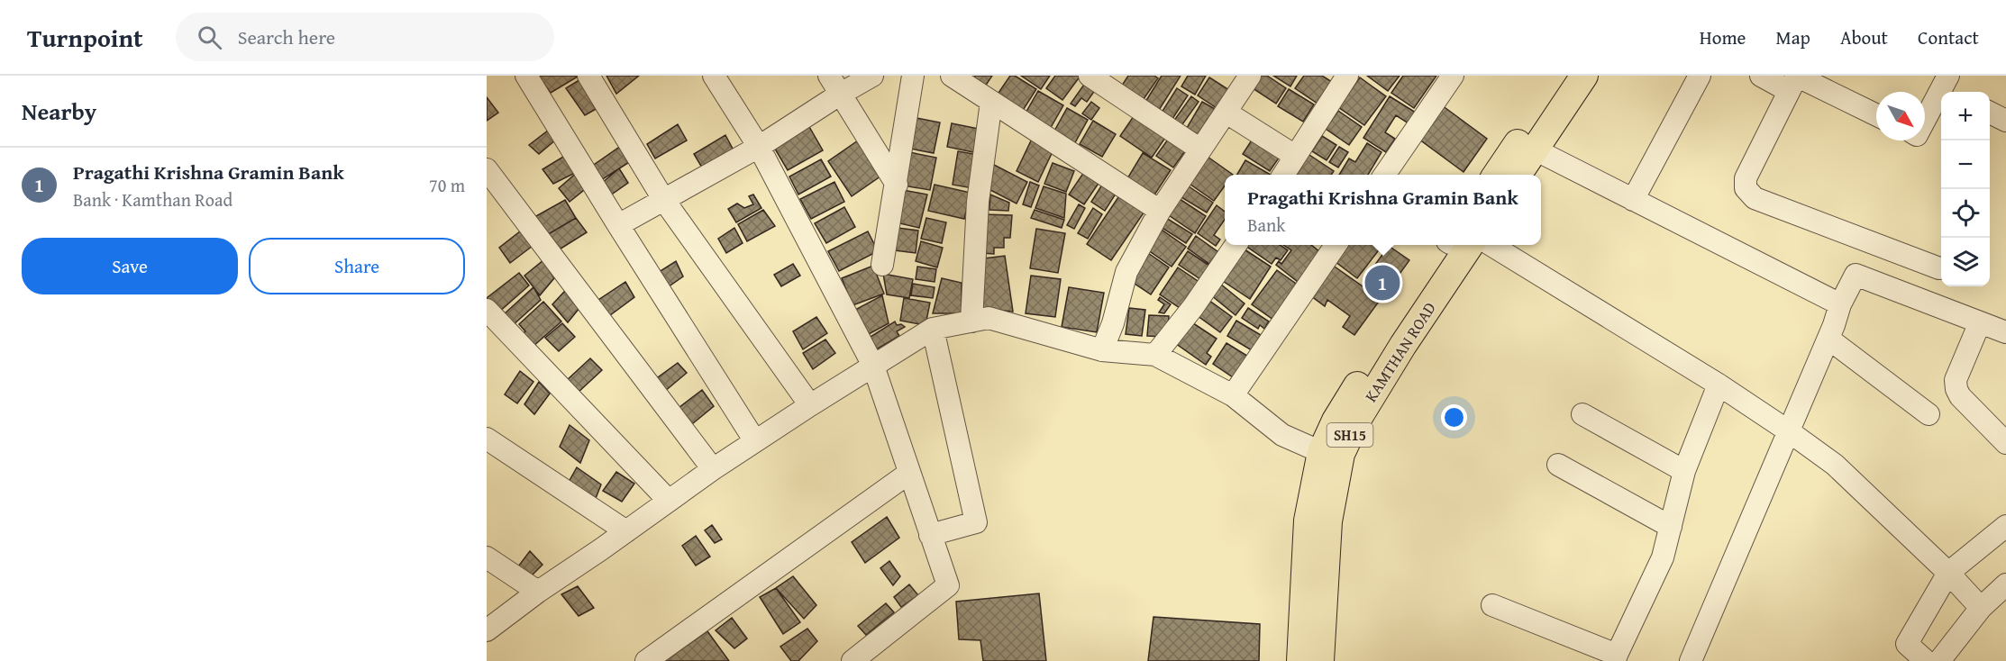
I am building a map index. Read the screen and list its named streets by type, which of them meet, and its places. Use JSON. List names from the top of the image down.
{
  "streets": {
    "main road": ["KAMTHAN ROAD", "SH15"]
  },
  "north": "bottom right",
  "page": {
    "header": "Turnpoint",
    "search": "Search here",
    "nav": [
      "Home",
      "Map",
      "About",
      "Contact"
    ],
    "heading": "Nearby",
    "map_buttons": ["+", "−"],
    "list": [
      {
        "mark": "1",
        "name": "Pragathi Krishna Gramin Bank",
        "note": "Bank · Kamthan Road",
        "value": "70 m"
      }
    ],
    "popup": ["Pragathi Krishna Gramin Bank", "Bank"],
    "buttons": ["Save", "Share"],
    "pins": "1"
  }
}
